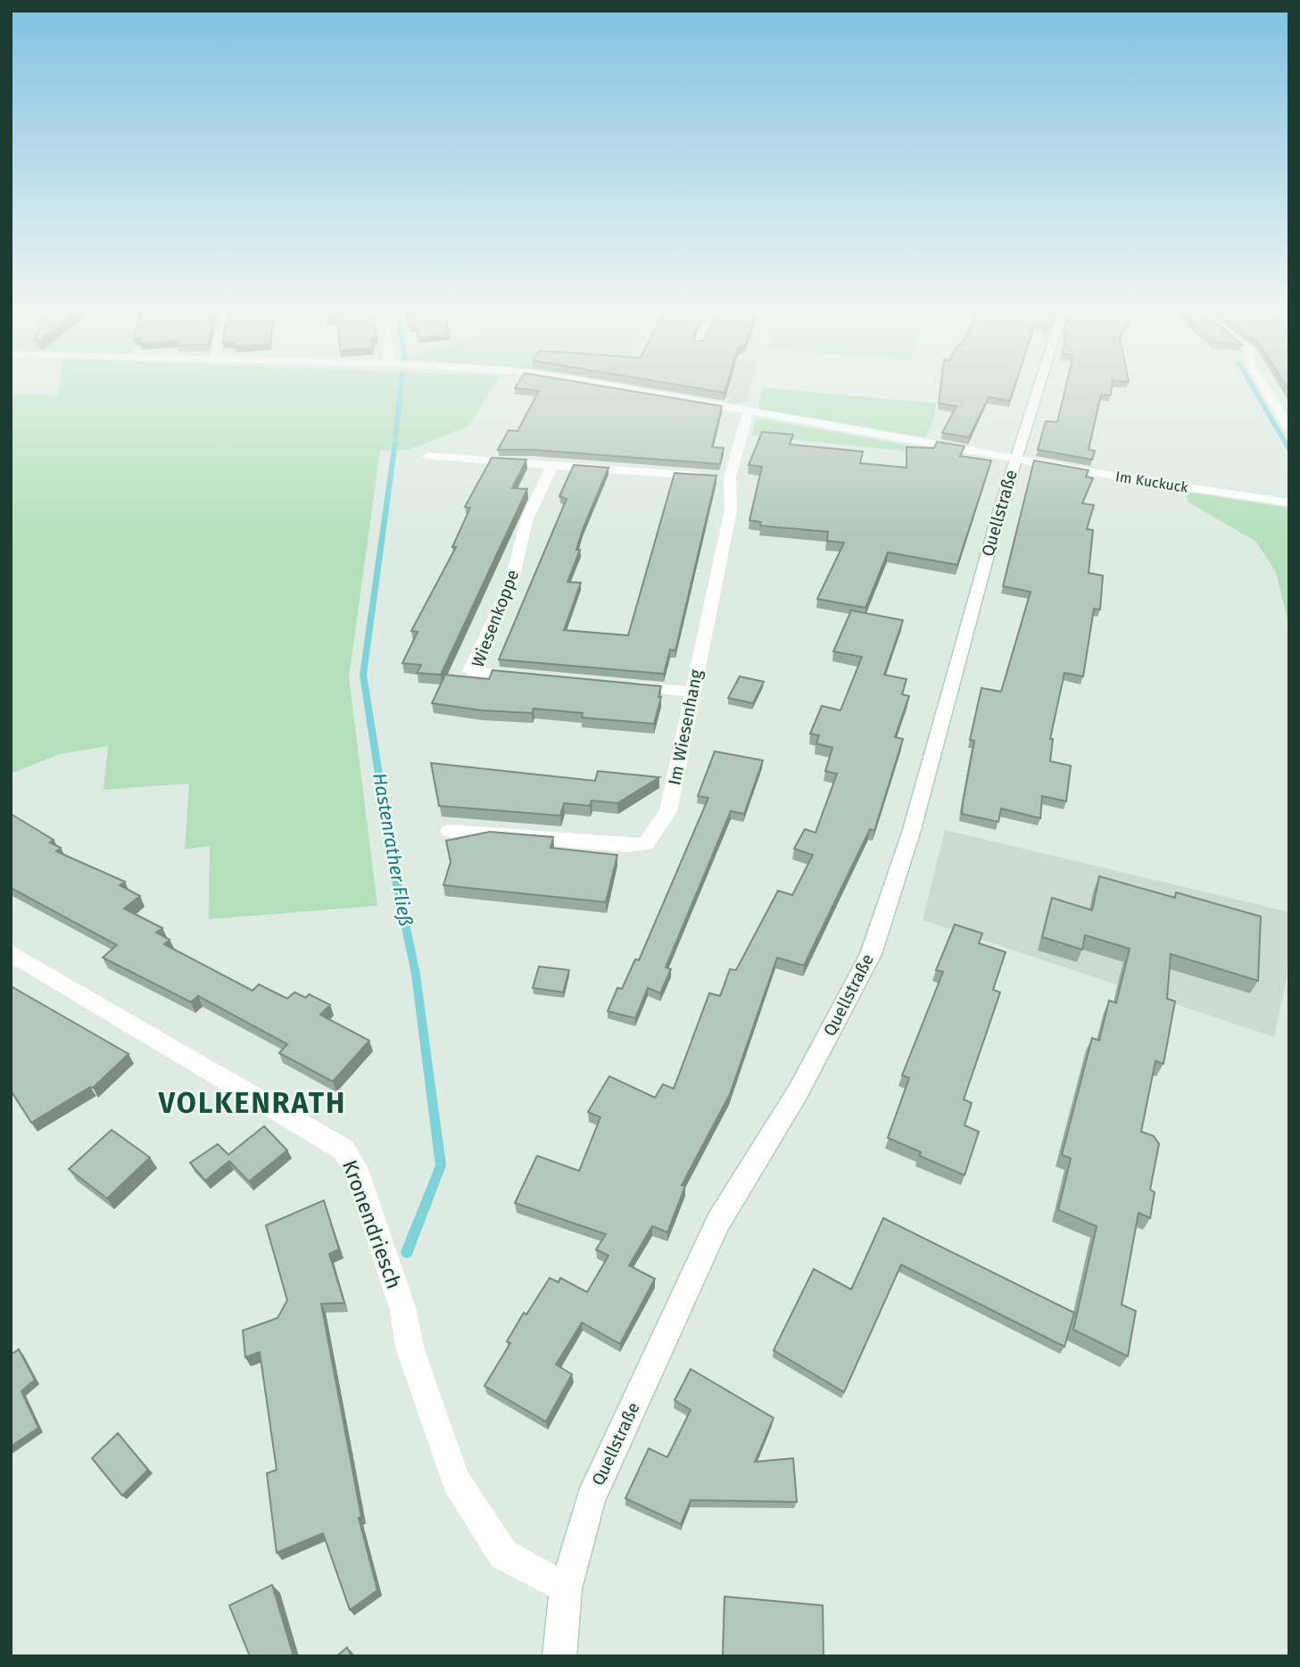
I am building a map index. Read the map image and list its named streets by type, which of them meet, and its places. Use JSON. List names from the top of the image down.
{
  "streets": {
    "street": [
      "Im Kuckuck",
      "Quellstraße",
      "Wiesenkoppe",
      "Im Wiesenhang",
      "Kronendriesch"
    ]
  },
  "crossings": [
    ["Im Kuckuck", "Quellstraße"],
    ["Im Kuckuck", "Im Wiesenhang"],
    ["Quellstraße", "Kronendriesch"]
  ],
  "districts": ["VOLKENRATH"],
  "water": ["Hastenrather Fließ"]
}
